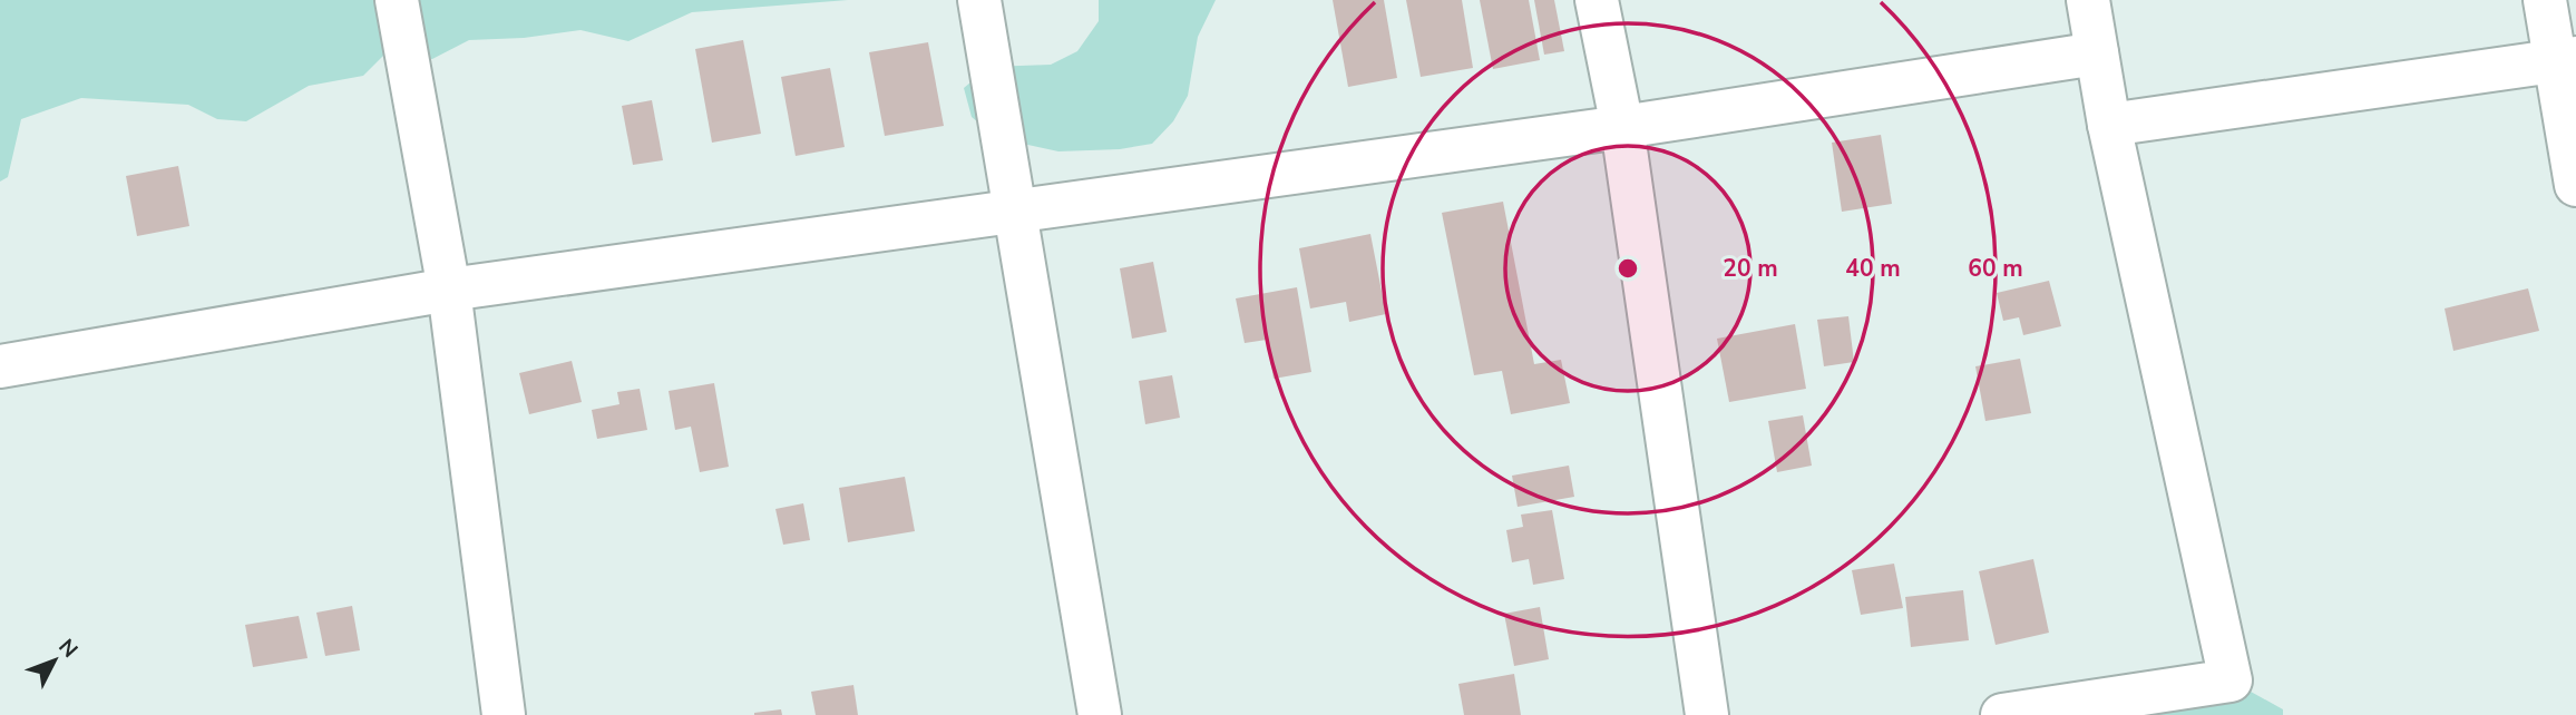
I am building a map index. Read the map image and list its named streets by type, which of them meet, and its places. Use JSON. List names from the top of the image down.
{
  "north": "top right",
  "rings": ["20 m", "40 m", "60 m"]
}
